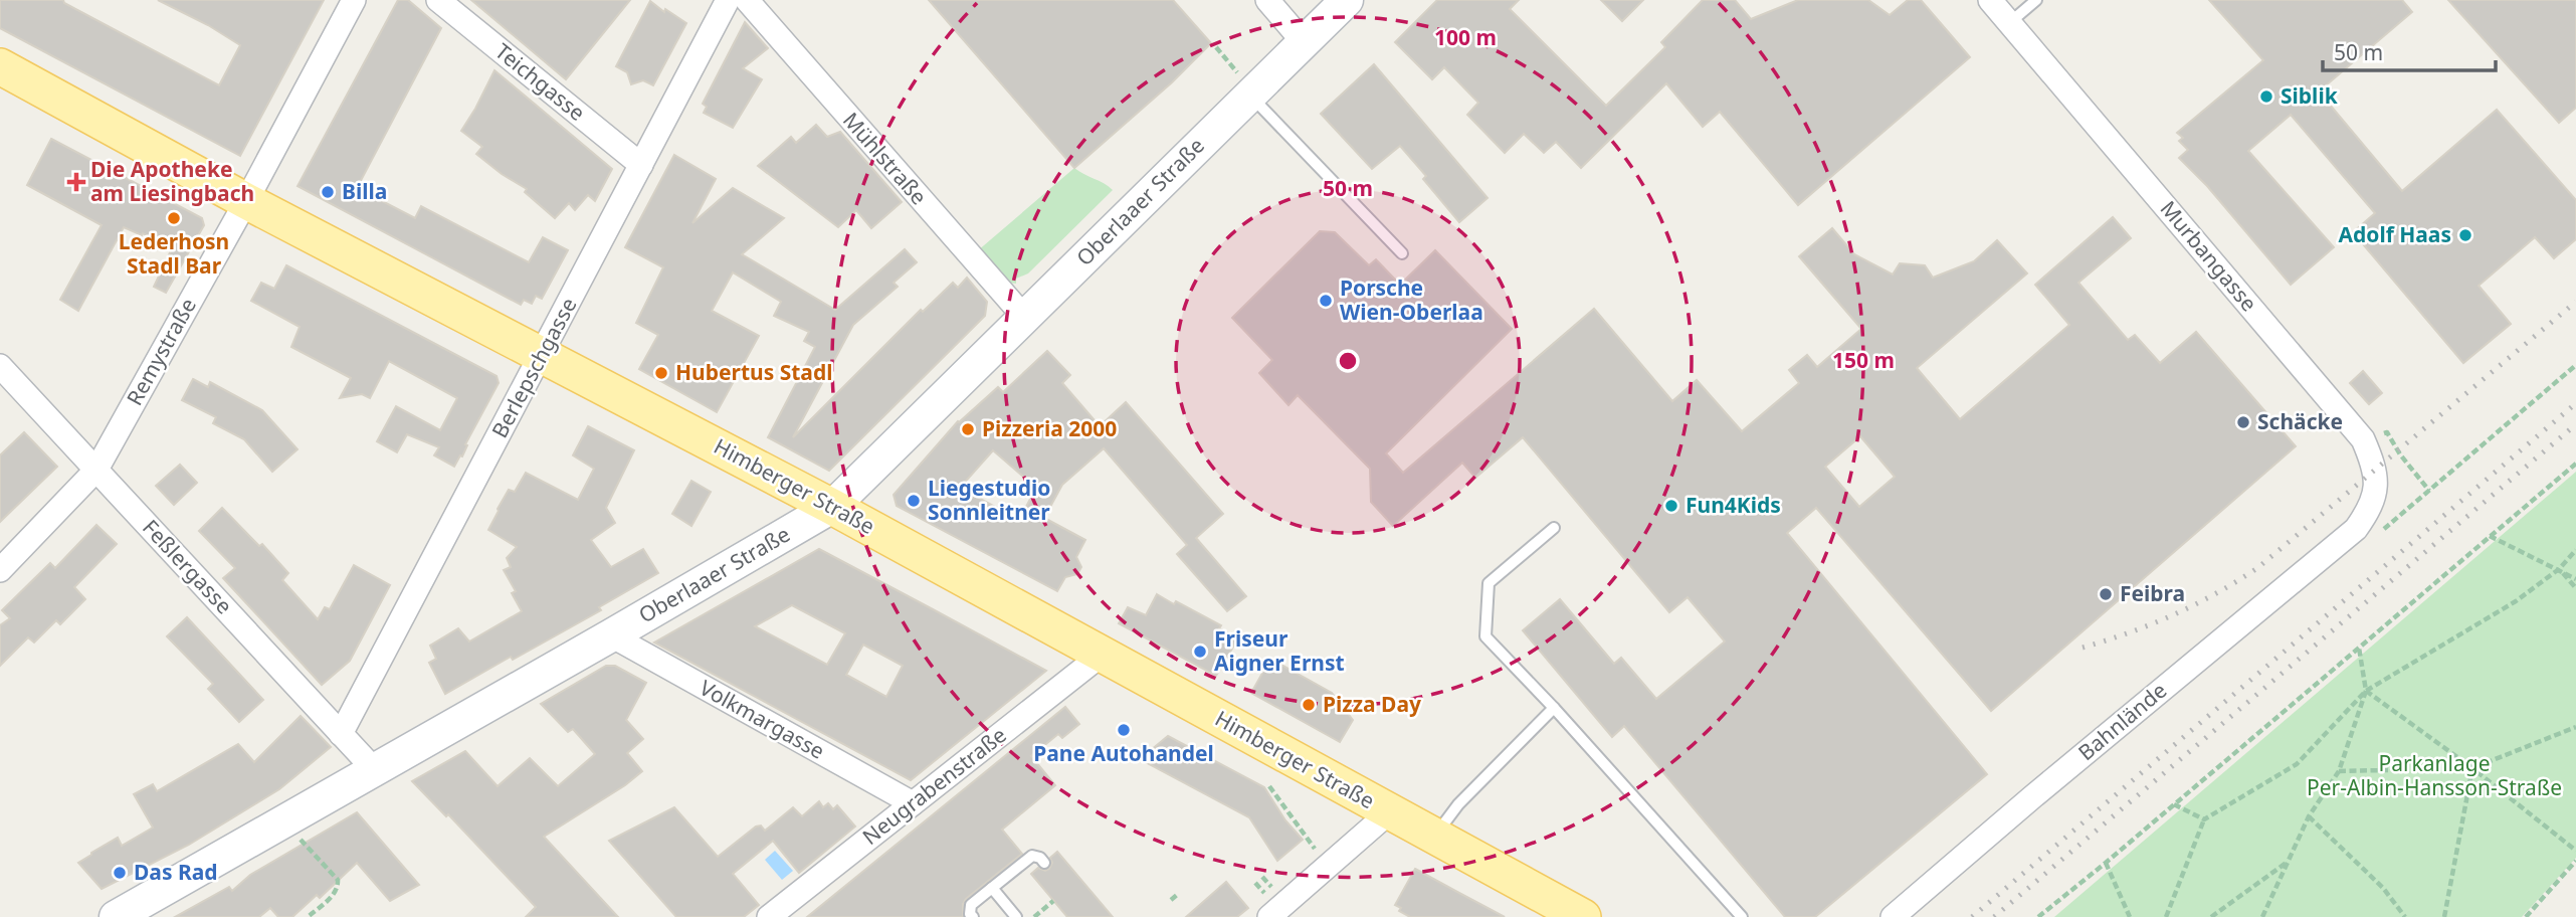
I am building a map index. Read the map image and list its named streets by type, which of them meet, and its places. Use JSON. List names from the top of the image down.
{
  "streets": {
    "main road": ["Oberlaaer Straße", "Himberger Straße"],
    "street": [
      "Teichgasse",
      "Mühlstraße",
      "Murbangasse",
      "Remystraße",
      "Berlepschgasse",
      "Feßlergasse",
      "Volkmargasse",
      "Bahnlände",
      "Neugrabenstraße"
    ]
  },
  "crossings": [
    ["Teichgasse", "Berlepschgasse"],
    ["Mühlstraße", "Oberlaaer Straße"],
    ["Oberlaaer Straße", "Himberger Straße"],
    ["Oberlaaer Straße", "Feßlergasse"],
    ["Oberlaaer Straße", "Volkmargasse"],
    ["Murbangasse", "Bahnlände"],
    ["Remystraße", "Himberger Straße"],
    ["Remystraße", "Feßlergasse"],
    ["Berlepschgasse", "Himberger Straße"],
    ["Berlepschgasse", "Feßlergasse"],
    ["Himberger Straße", "Neugrabenstraße"],
    ["Volkmargasse", "Neugrabenstraße"]
  ],
  "parks": ["Parkanlage Per-Albin-Hansson-Straße"],
  "places": {
    "other": [
      "Siblik",
      "Billa",
      "Lederhosn Stadl Bar",
      "Adolf Haas",
      "Porsche Wien-Oberlaa",
      "Hubertus Stadl",
      "Schäcke",
      "Pizzeria 2000",
      "Liegestudio Sonnleitner",
      "Fun4Kids",
      "Feibra",
      "Friseur Aigner Ernst",
      "Pizza Day",
      "Pane Autohandel",
      "Das Rad"
    ],
    "health": ["Die Apotheke am Liesingbach"]
  },
  "scale_bar": "50 m",
  "rings": ["100 m", "50 m", "150 m"]
}
